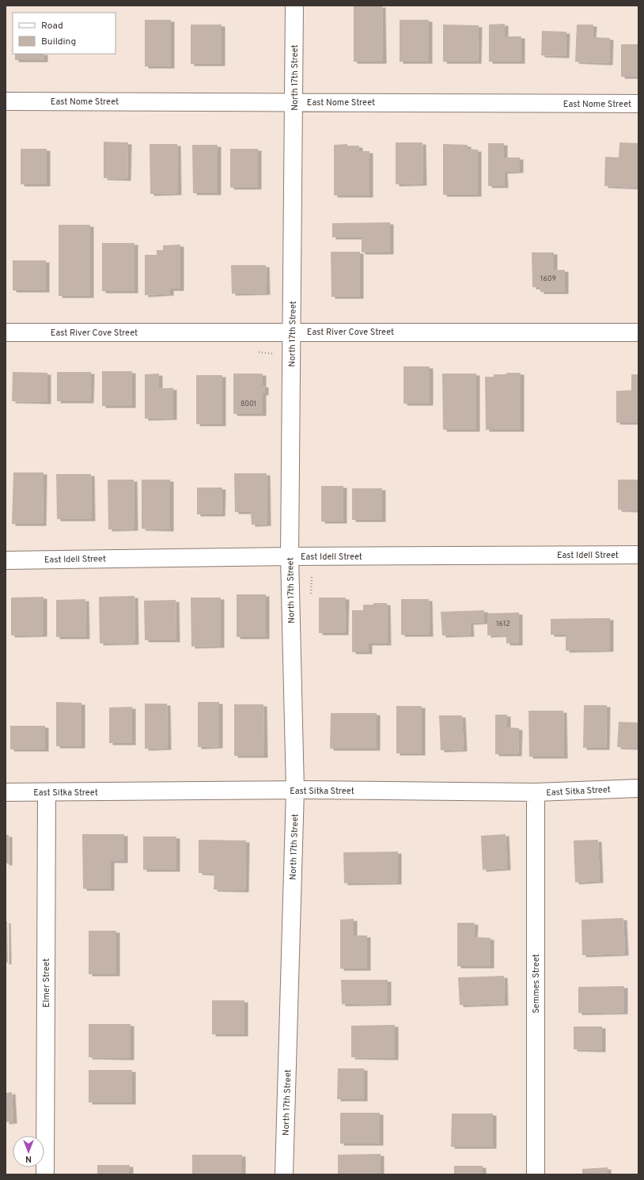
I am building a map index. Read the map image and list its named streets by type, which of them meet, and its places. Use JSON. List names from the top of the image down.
{
  "streets": {
    "street": [
      "North 17th Street",
      "East Nome Street",
      "East River Cove Street",
      "East Idell Street",
      "East Sitka Street",
      "Elmer Street",
      "Semmes Street"
    ]
  },
  "crossings": [
    ["North 17th Street", "East Nome Street"],
    ["North 17th Street", "East River Cove Street"],
    ["North 17th Street", "East Idell Street"],
    ["North 17th Street", "East Sitka Street"],
    ["East Sitka Street", "Elmer Street"],
    ["East Sitka Street", "Semmes Street"]
  ],
  "house_numbers": ["1609", "8001", "1612"],
  "legend": ["Road", "Building"],
  "north": "bottom"
}
